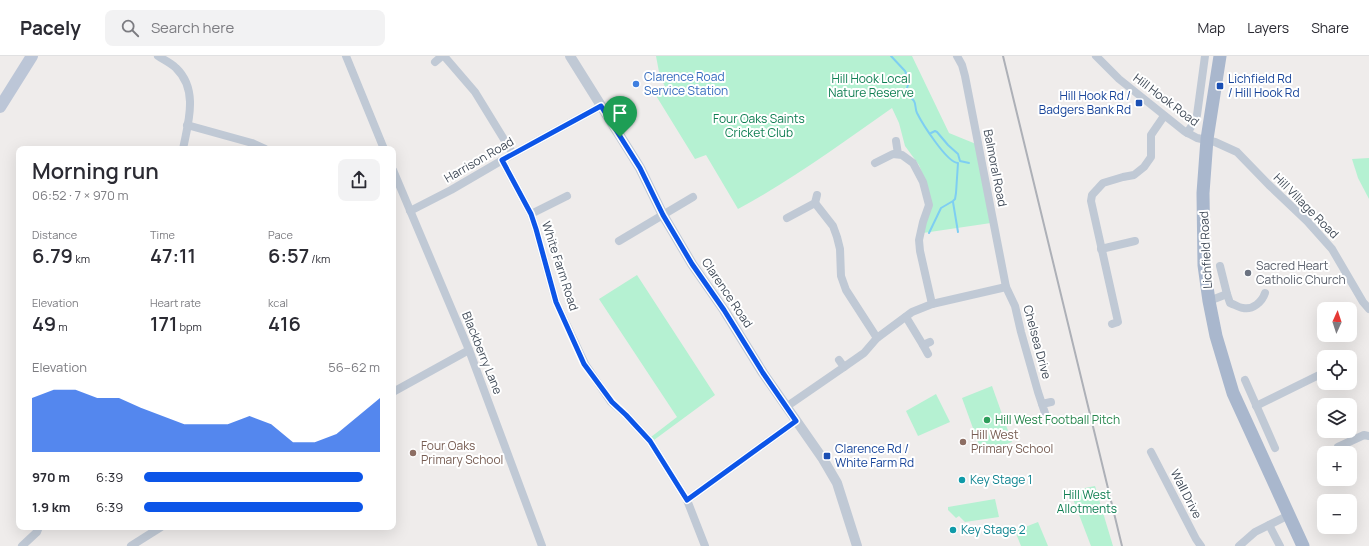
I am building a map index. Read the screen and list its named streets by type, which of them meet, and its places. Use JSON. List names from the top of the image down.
{
  "streets": {
    "main road": ["Lichfield Road"],
    "street": [
      "Hill Hook Road",
      "Harrison Road",
      "Balmoral Road",
      "Hill Village Road",
      "White Farm Road",
      "Clarence Road",
      "Chelsea Drive",
      "Blackberry Lane",
      "Wall Drive"
    ]
  },
  "crossings": [
    ["Hill Hook Road", "Hill Village Road"],
    ["Hill Hook Road", "Lichfield Road"],
    ["Harrison Road", "White Farm Road"],
    ["Harrison Road", "Clarence Road"],
    ["Harrison Road", "Blackberry Lane"],
    ["Balmoral Road", "Chelsea Drive"],
    ["Hill Village Road", "Lichfield Road"]
  ],
  "parks": ["Hill Hook Local Nature Reserve", "Four Oaks Saints Cricket Club", "Hill West Allotments"],
  "places": {
    "other": [
      "Clarence Road Service Station",
      "Sacred Heart Catholic Church",
      "Hill West Football Pitch",
      "Hill West Primary School",
      "Four Oaks Primary School",
      "Key Stage 1",
      "Key Stage 2"
    ],
    "transit": ["Lichfield Rd / Hill Hook Rd", "Hill Hook Rd / Badgers Bank Rd", "Clarence Rd / White Farm Rd"]
  },
  "north": "top",
  "page": {
    "header": "Pacely",
    "search": "Search here",
    "nav": ["Map", "Layers", "Share"],
    "heading": ["Morning run", "06:52 · 7 × 970 m"],
    "stats": [
      ["Distance", "6.79 km"],
      ["Time", "47:11"],
      ["Pace", "6:57 /km"],
      ["Elevation", "49 m"],
      ["Heart rate", "171 bpm"],
      ["kcal", "416"]
    ],
    "map_buttons": ["+", "−"],
    "chart": ["Elevation", "56–62 m"],
    "list": [
      {
        "name": "970 m",
        "note": "6:39"
      },
      {
        "name": "1.9 km",
        "note": "6:39"
      }
    ]
  }
}
